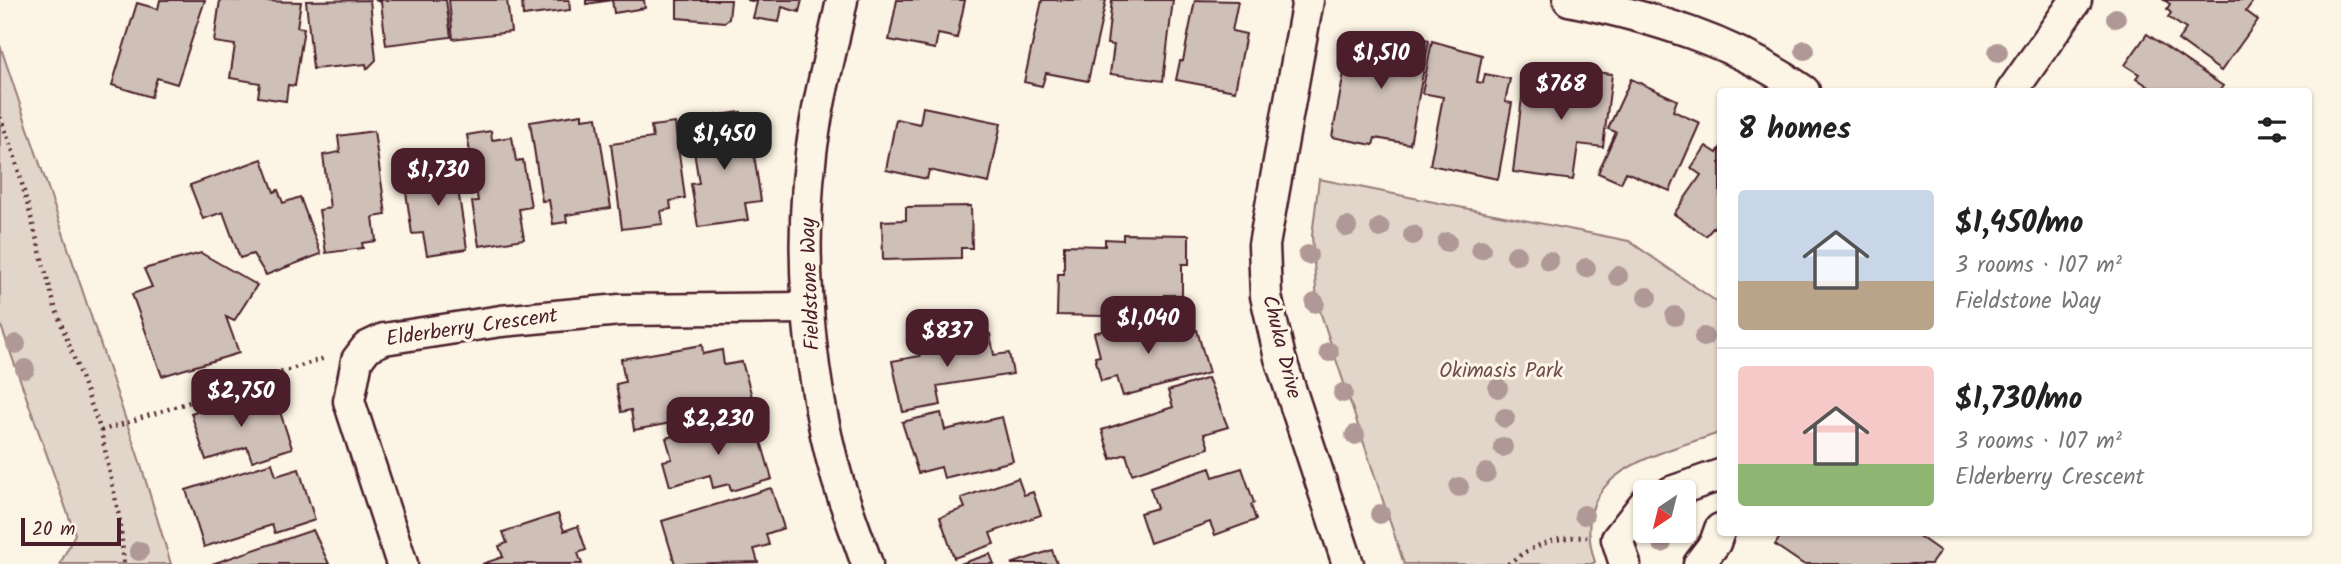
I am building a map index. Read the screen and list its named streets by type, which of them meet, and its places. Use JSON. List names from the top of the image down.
{
  "streets": {
    "street": ["Fieldstone Way", "Elderberry Crescent", "Chuka Drive"]
  },
  "crossings": [
    ["Fieldstone Way", "Elderberry Crescent"]
  ],
  "parks": ["Okimasis Park"],
  "scale_bar": "20 m",
  "north": "bottom left",
  "page": {
    "price": [
      "$1,510",
      "$768",
      "$1,450",
      "$1,730",
      "$1,040",
      "$837",
      "$2,750",
      "$2,230"
    ],
    "heading": "8 homes",
    "list": [
      {
        "name": "$1,450/mo",
        "note": "3 rooms · 107 m² · Fieldstone Way"
      },
      {
        "name": "$1,730/mo",
        "note": "3 rooms · 107 m² · Elderberry Crescent"
      }
    ],
    "scale": "20 m"
  }
}
